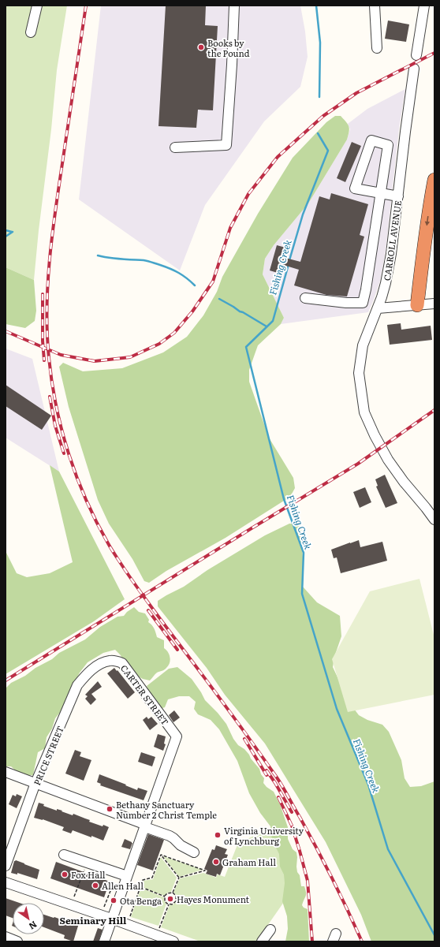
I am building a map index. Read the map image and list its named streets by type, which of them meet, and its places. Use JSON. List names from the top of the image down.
{
  "streets": {
    "street": ["CARROLL AVENUE", "CARTER STREET", "PRICE STREET"]
  },
  "crossings": [
    ["CARTER STREET", "PRICE STREET"]
  ],
  "districts": ["Seminary Hill"],
  "water": ["Fishing Creek"],
  "places": [
    "Books by the Pound",
    "Bethany Sanctuary Number 2 Christ Temple",
    "Virginia University of Lynchburg",
    "Graham Hall",
    "Fox Hall",
    "Allen Hall",
    "Hayes Monument",
    "Ota Benga"
  ],
  "north": "bottom right"
}
